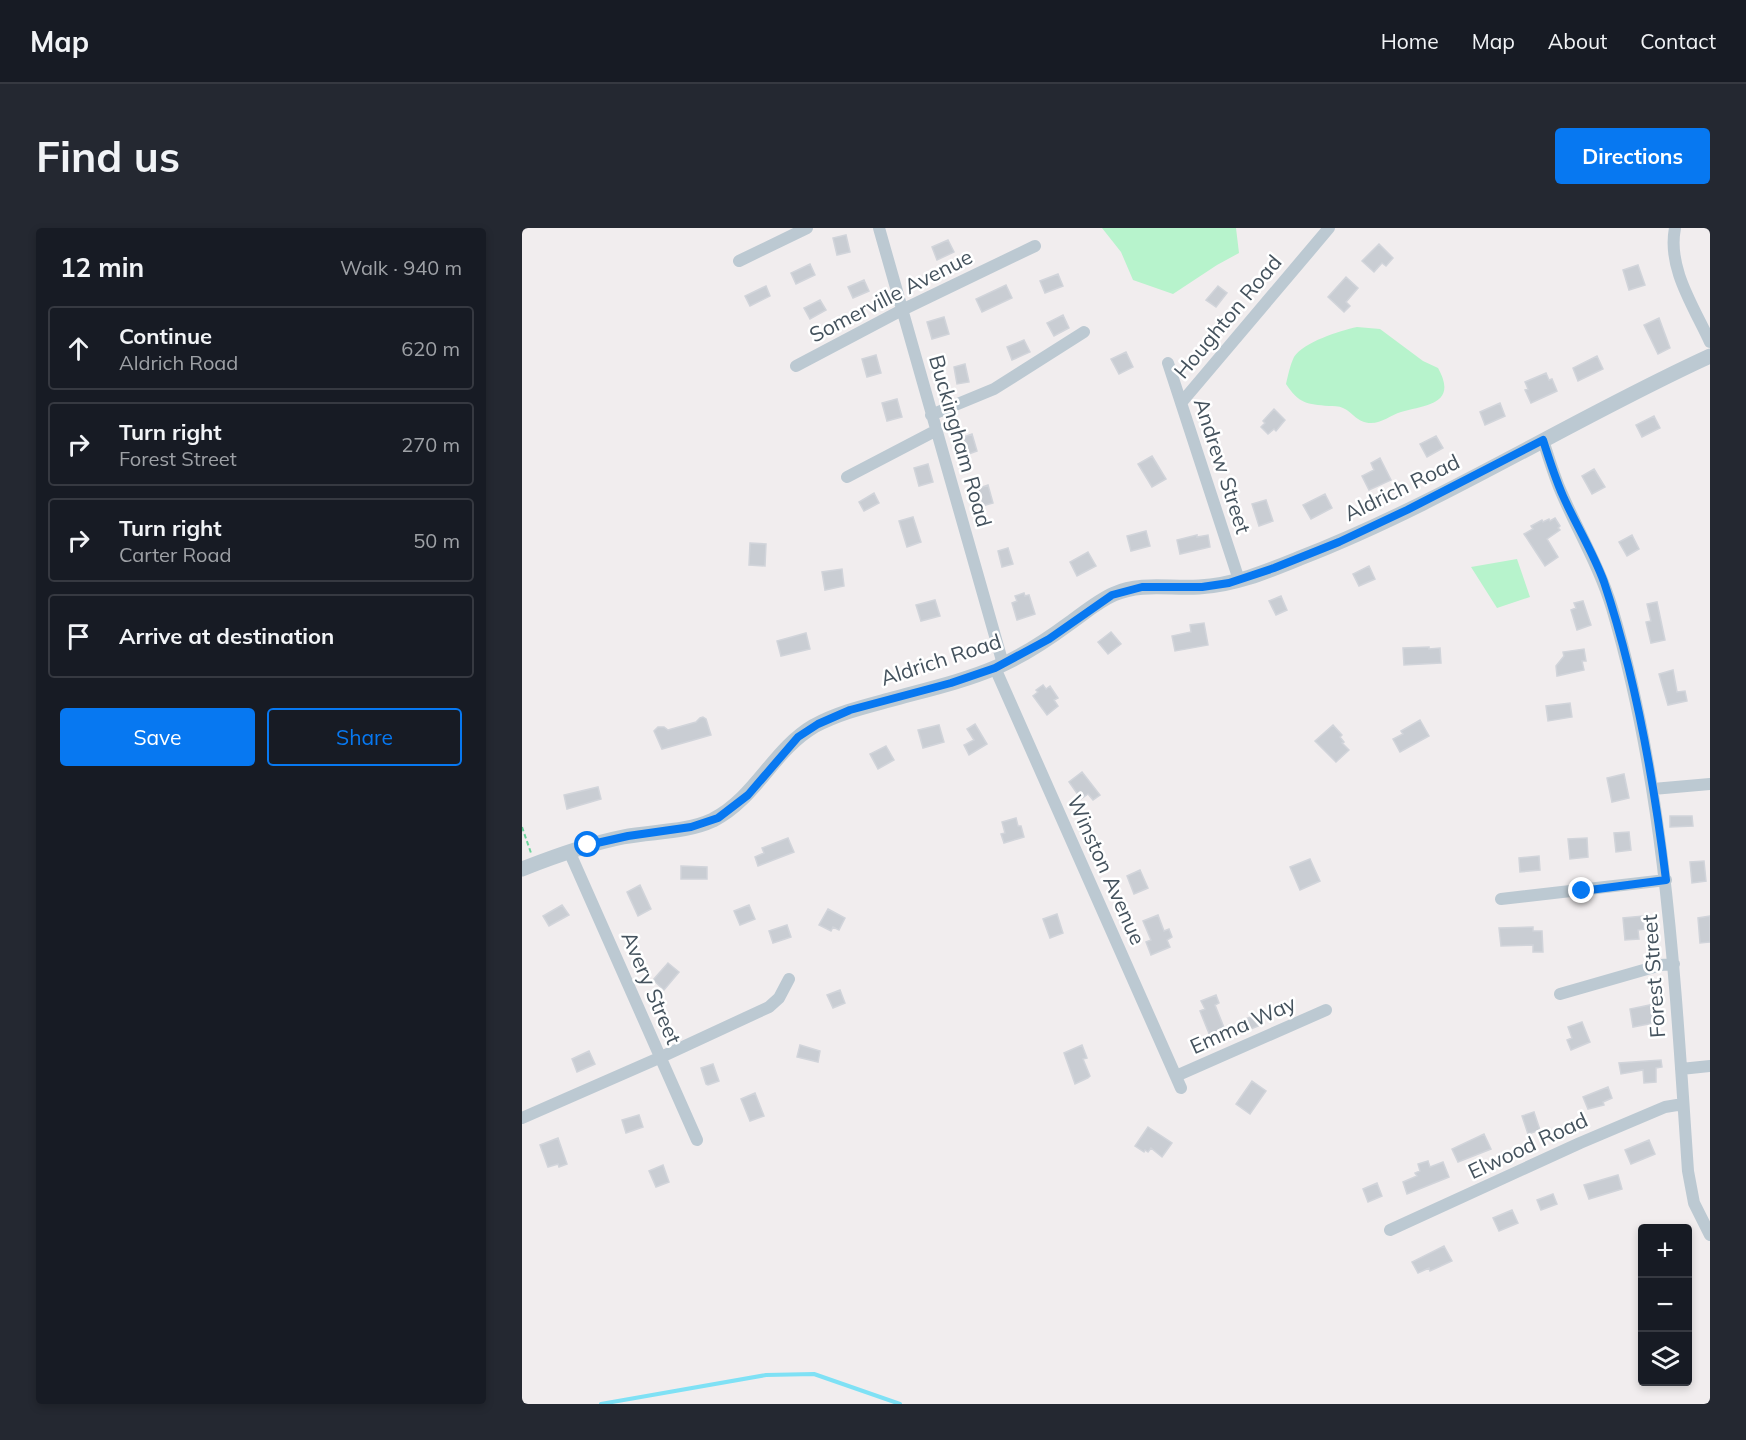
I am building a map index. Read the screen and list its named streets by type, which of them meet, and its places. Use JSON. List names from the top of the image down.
{
  "streets": {
    "street": [
      "Somerville Avenue",
      "Houghton Road",
      "Buckingham Road",
      "Andrew Street",
      "Aldrich Road",
      "Winston Avenue",
      "Forest Street",
      "Avery Street",
      "Emma Way",
      "Elwood Road"
    ]
  },
  "crossings": [
    ["Somerville Avenue", "Buckingham Road"],
    ["Houghton Road", "Andrew Street"],
    ["Buckingham Road", "Aldrich Road"],
    ["Buckingham Road", "Winston Avenue"],
    ["Andrew Street", "Aldrich Road"],
    ["Aldrich Road", "Winston Avenue"],
    ["Aldrich Road", "Forest Street"],
    ["Aldrich Road", "Avery Street"],
    ["Winston Avenue", "Emma Way"],
    ["Forest Street", "Elwood Road"]
  ],
  "page": {
    "header": "Map",
    "nav": [
      "Home",
      "Map",
      "About",
      "Contact"
    ],
    "buttons": [
      "Directions",
      ["Save", "Share"]
    ],
    "title": "Find us",
    "heading": ["12 min", "Walk · 940 m"],
    "list": [
      ["Continue", "Aldrich Road", "620 m"],
      ["Turn right", "Forest Street", "270 m"],
      ["Turn right", "Carter Road", "50 m"],
      "Arrive at destination"
    ],
    "map_buttons": ["+", "−"]
  }
}
